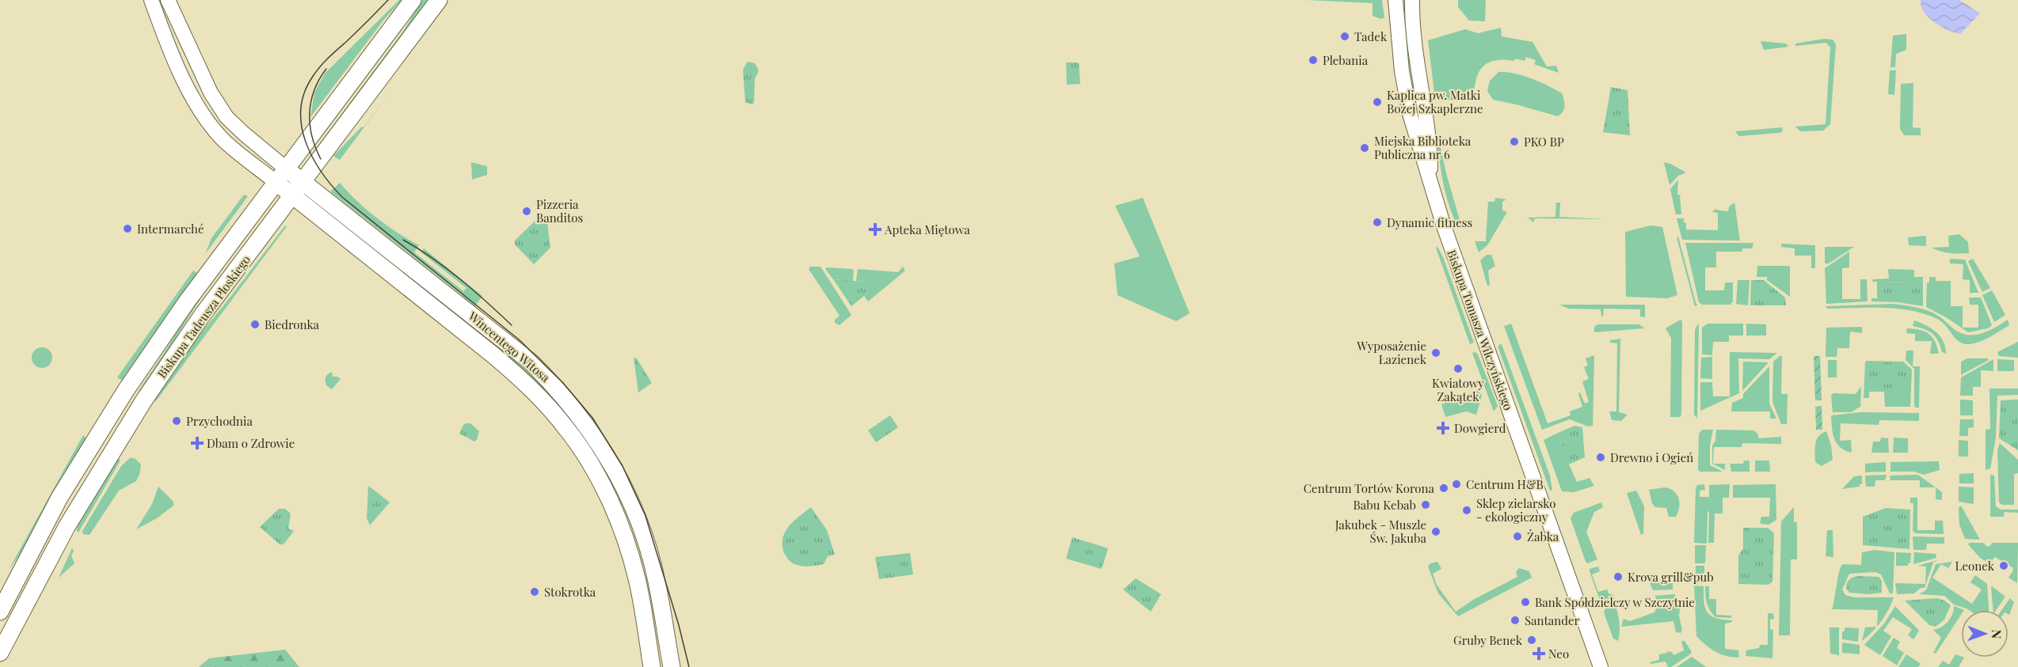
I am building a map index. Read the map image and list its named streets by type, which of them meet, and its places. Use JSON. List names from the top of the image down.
{
  "streets": {
    "main road": ["Biskupa Tadeusza Płoskiego", "Wincentego Witosa"],
    "street": ["Biskupa Tomasza Wilczyńskiego"]
  },
  "crossings": [
    ["Biskupa Tadeusza Płoskiego", "Wincentego Witosa"]
  ],
  "places": {
    "other": [
      "Tadek",
      "Plebania",
      "Kaplica pw. Matki Bożej Szkaplerzne",
      "PKO BP",
      "Miejska Biblioteka Publiczna nr 6",
      "Pizzeria Banditos",
      "Dynamic fitness",
      "Intermarché",
      "Biedronka",
      "Wyposażenie Łazienek",
      "Kwiatowy Zakątek",
      "Przychodnia",
      "Drewno i Ogień",
      "Centrum H&B",
      "Centrum Tortów Korona",
      "Babu Kebab",
      "Sklep zielarsko - ekologiczny",
      "Jakubek - Muszle Św. Jakuba",
      "Żabka",
      "Leonek",
      "Krova grill&pub",
      "Stokrotka",
      "Bank Spółdzielczy w Szczytnie",
      "Santander",
      "Gruby Benek"
    ],
    "health": [
      "Apteka Miętowa",
      "Dowgierd",
      "Dbam o Zdrowie",
      "Neo"
    ]
  },
  "north": "right"
}
